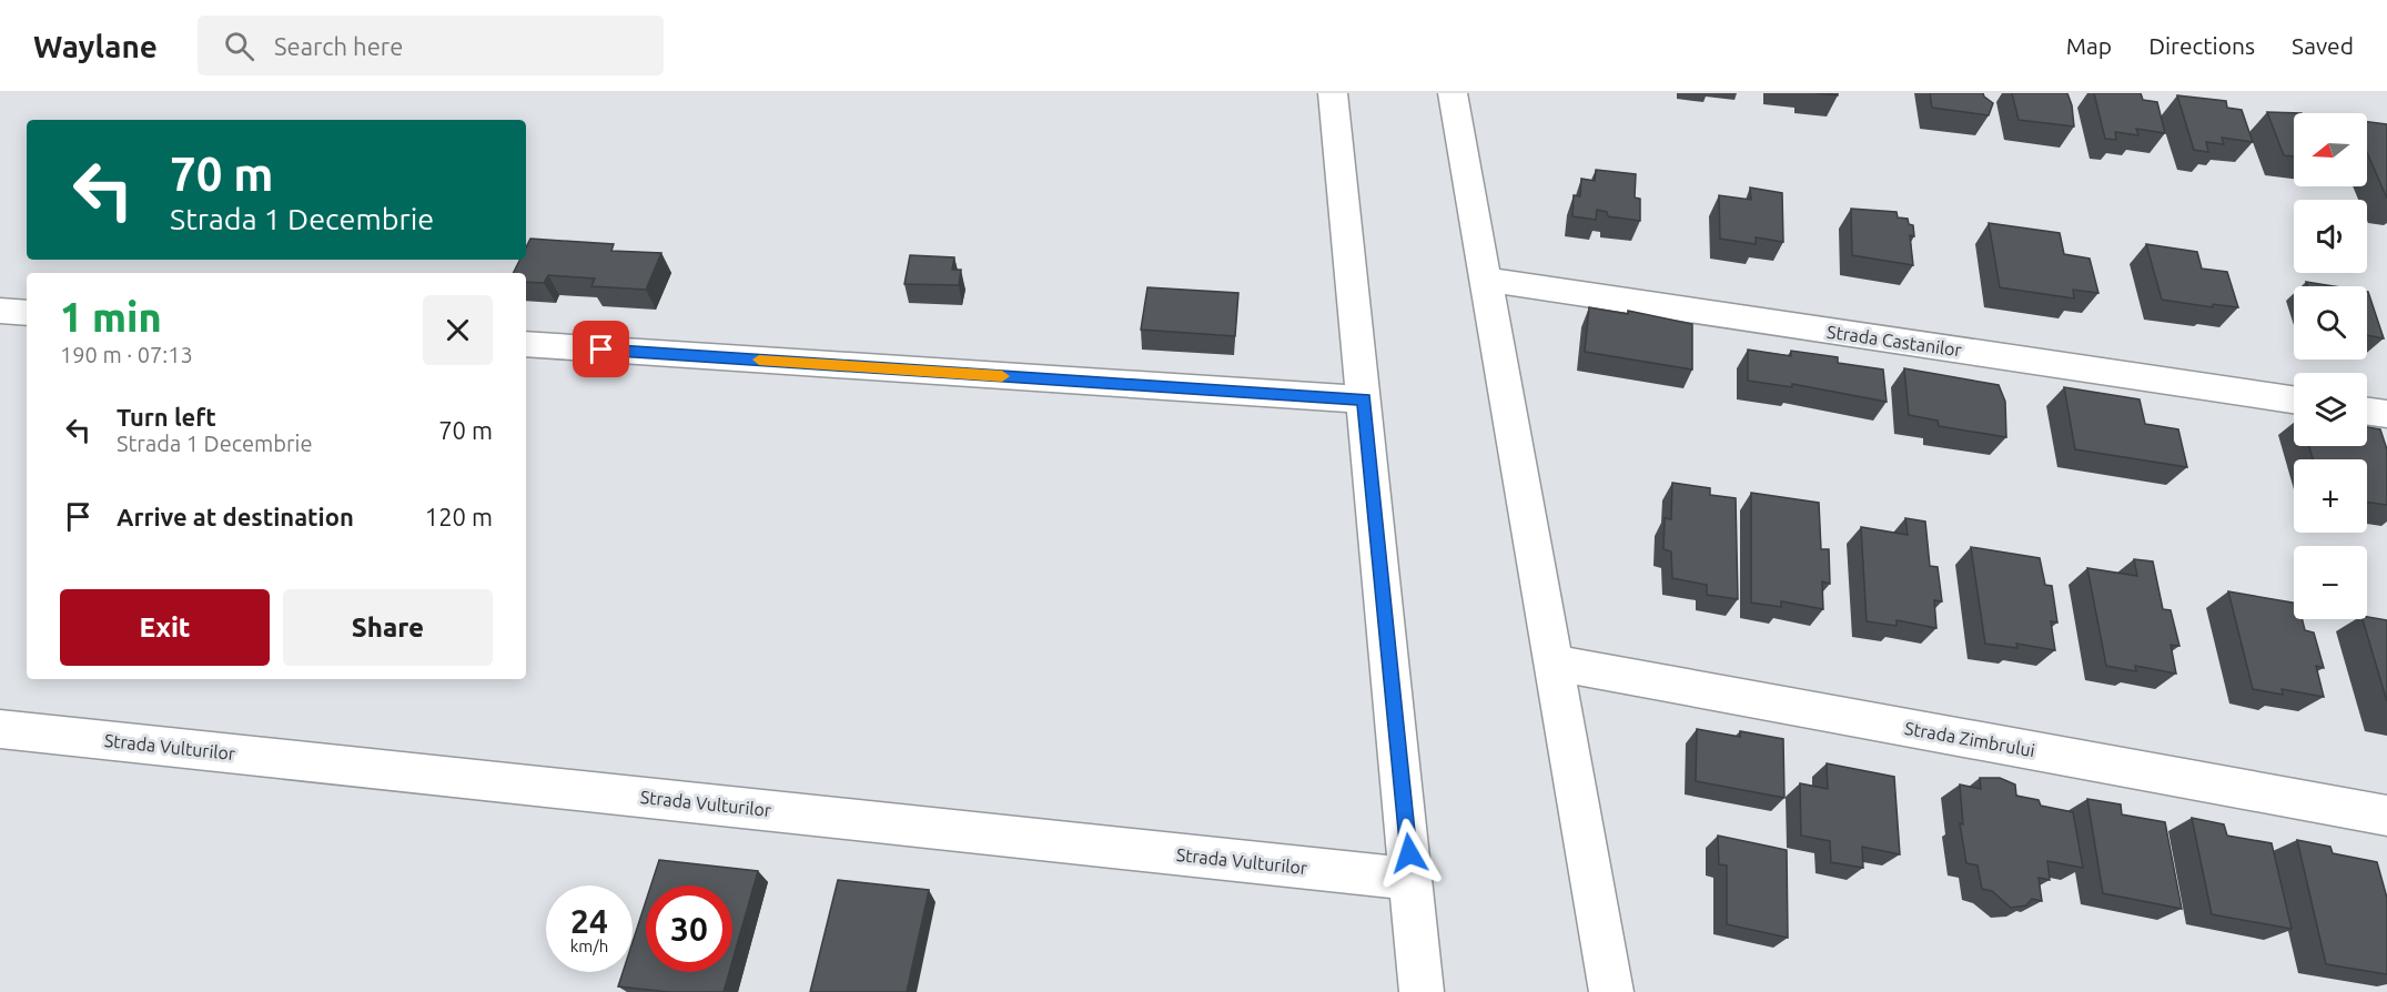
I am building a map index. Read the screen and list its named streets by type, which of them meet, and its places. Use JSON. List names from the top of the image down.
{
  "streets": {
    "street": ["Strada Castanilor", "Strada Zimbrului", "Strada Vulturilor"]
  },
  "north": "left",
  "page": {
    "header": "Waylane",
    "search": "Search here",
    "nav": ["Map", "Directions", "Saved"],
    "map_buttons": ["+", "−"],
    "turn": ["70 m", "Strada 1 Decembrie"],
    "heading": ["1 min", "190 m · 07:13"],
    "list": [
      {
        "name": "Turn left",
        "note": "Strada 1 Decembrie",
        "value": "70 m"
      },
      {
        "name": "Arrive at destination",
        "value": "120 m"
      }
    ],
    "buttons": ["Exit", "Share"],
    "speed": "24 km/h",
    "limit": "30"
  }
}
